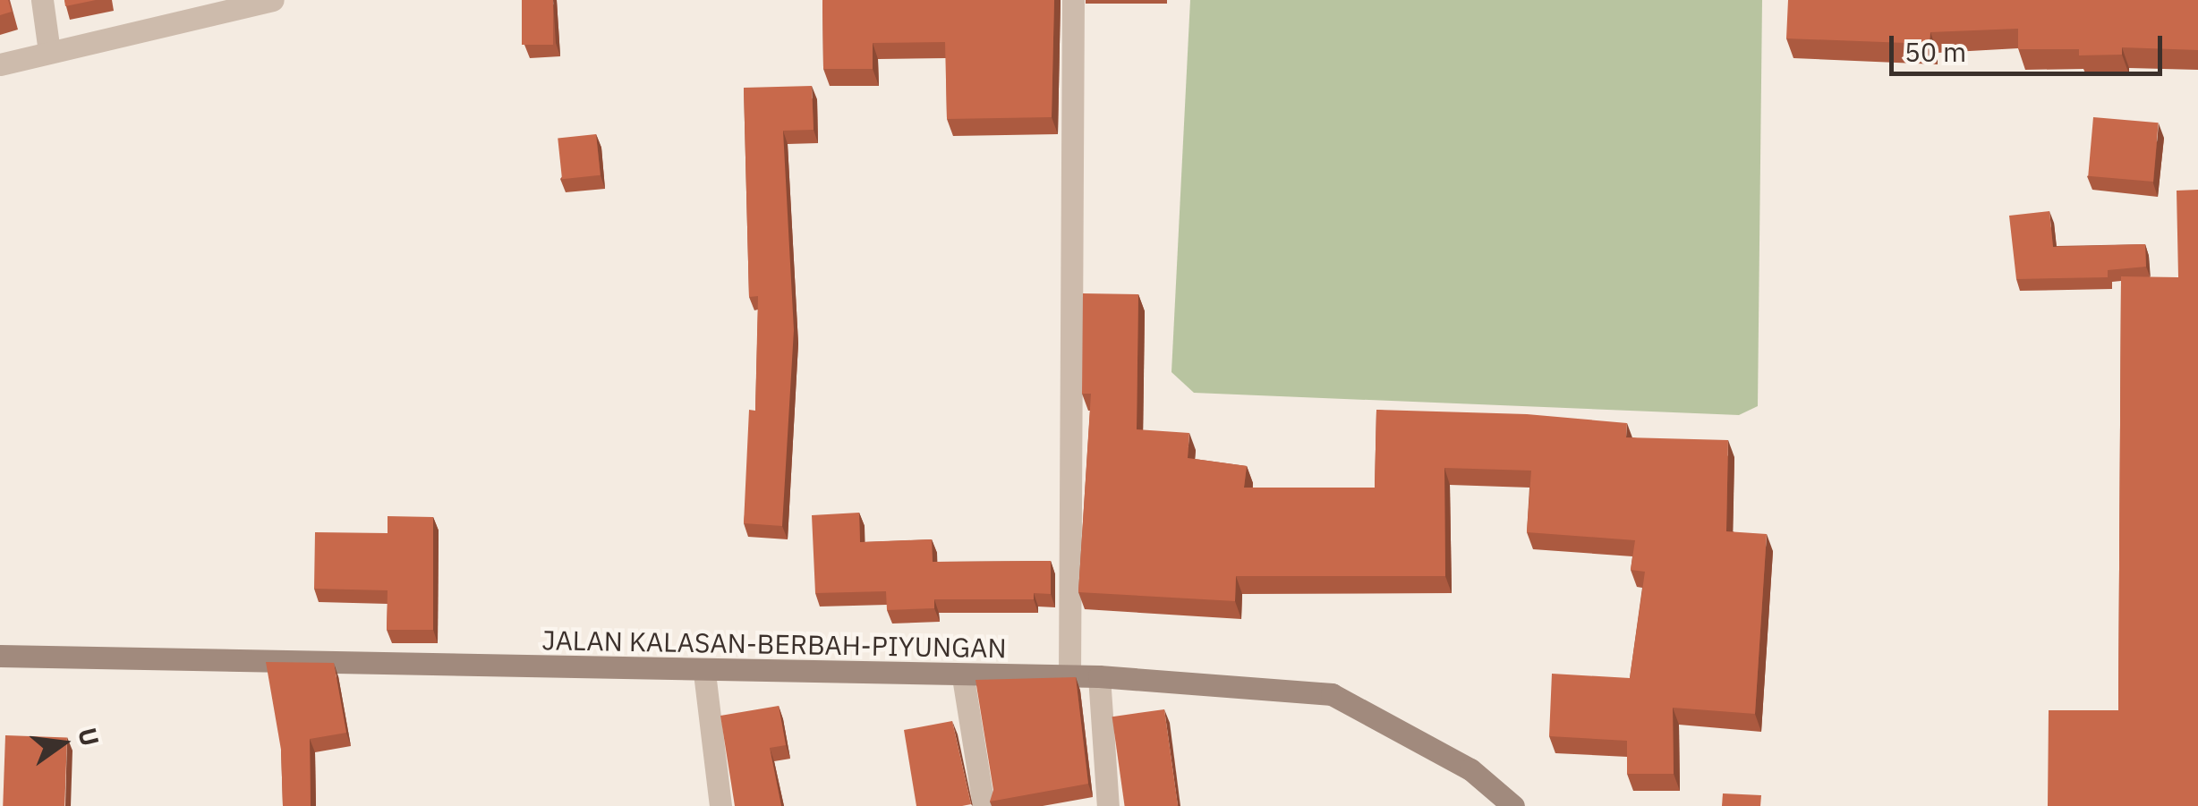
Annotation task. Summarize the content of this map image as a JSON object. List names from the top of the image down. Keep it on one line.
{"streets":{"street":["JALAN KALASAN-BERBAH-PIYUNGAN"]},"scale_bar":"50 m","north":"right"}
